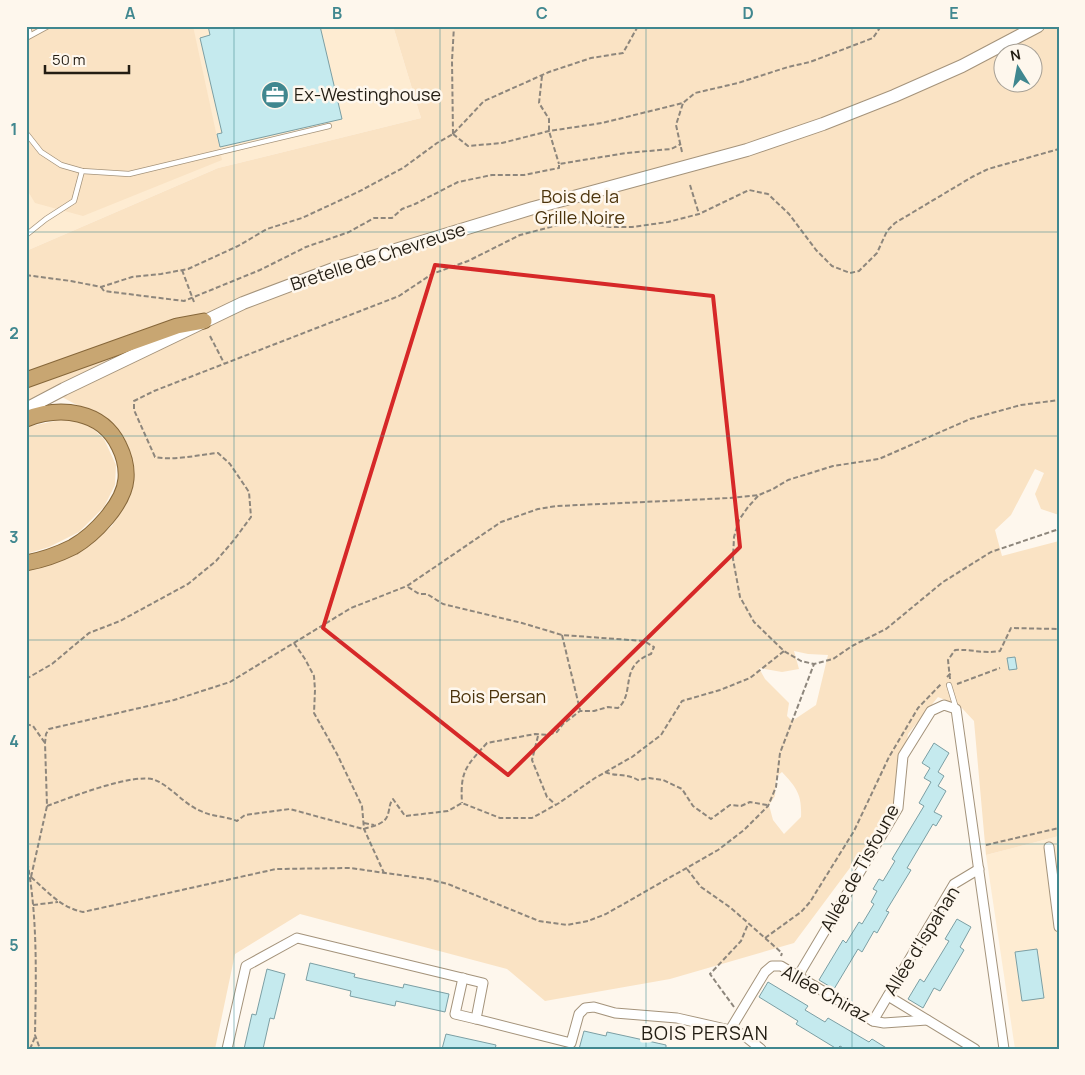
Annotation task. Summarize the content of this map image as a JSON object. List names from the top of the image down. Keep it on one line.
{"streets":{"main road":["Bretelle de Chevreuse"],"street":["Allée de Tisfoune","Allée d'Ispahan","Allée Chiraz"]},"crossings":[["Allée de Tisfoune","Allée Chiraz"],["Allée d'Ispahan","Allée Chiraz"]],"districts":["BOIS PERSAN"],"parks":["Bois de la Grille Noire","Bois Persan"],"places":{"office":["Ex-Westinghouse"]},"scale_bar":"50 m","north":"top","grid":{"columns":["A","B","C","D","E"],"rows":["1","2","3","4","5"]}}
